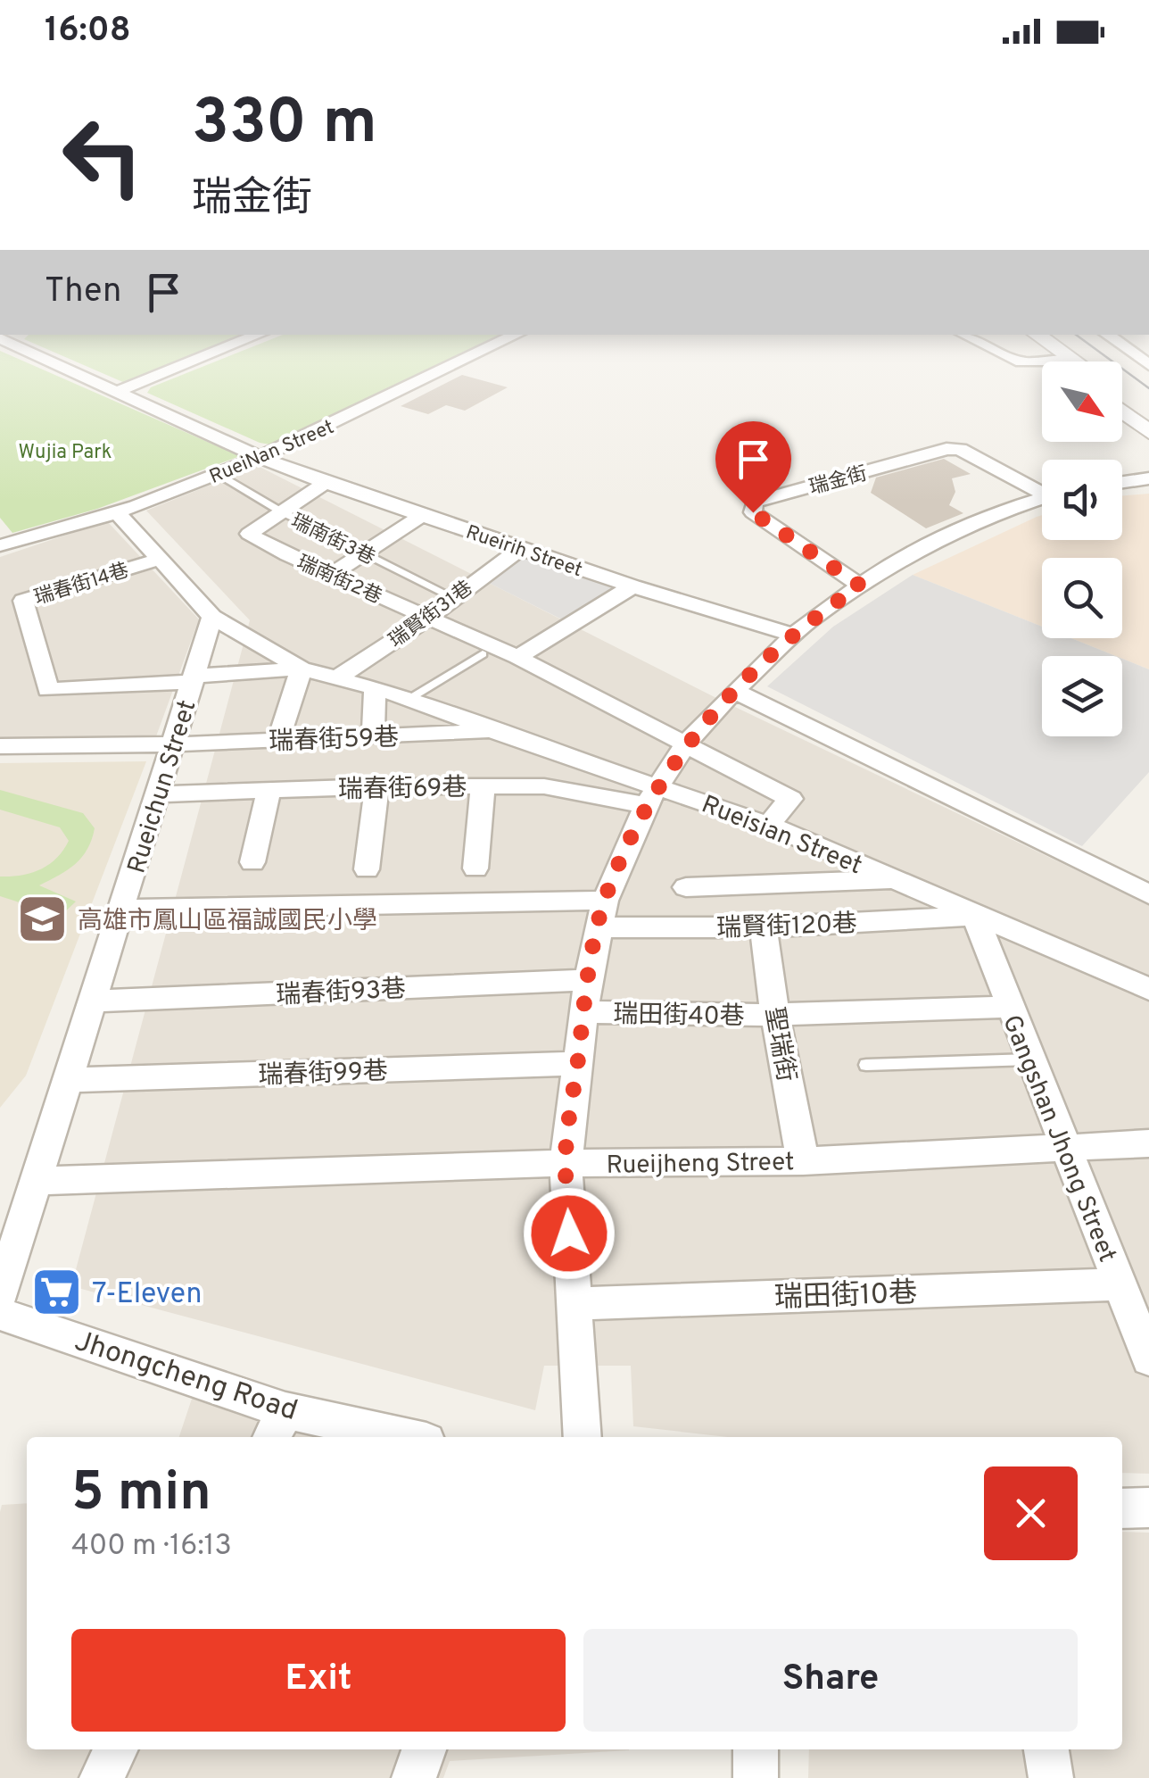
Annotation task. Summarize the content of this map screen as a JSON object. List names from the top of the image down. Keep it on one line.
{"streets":{"street":["RueiNan Street","瑞金街","Rueirih Street","瑞南街2巷","瑞春街14巷","瑞賢街31巷","瑞春街59巷","Rueichun Street","瑞春街69巷","Rueisian Street","瑞賢街120巷","瑞春街93巷","瑞田街40巷","聖瑞街","瑞春街99巷","Gangshan Jhong Street","Rueijheng Street","瑞田街10巷","Jhongcheng Road"],"lane":["瑞南街3巷"]},"crossings":[["RueiNan Street","瑞南街3巷"],["RueiNan Street","Rueirih Street"],["瑞南街3巷","瑞南街2巷"],["瑞南街3巷","瑞賢街31巷"],["Rueirih Street","瑞南街2巷"],["Rueirih Street","瑞賢街31巷"],["瑞南街2巷","瑞賢街31巷"],["瑞南街2巷","Rueisian Street"],["瑞春街14巷","Rueichun Street"],["瑞賢街31巷","Rueisian Street"],["瑞春街59巷","Rueichun Street"],["瑞春街59巷","Rueisian Street"],["Rueichun Street","瑞春街69巷"],["Rueichun Street","Rueisian Street"],["Rueichun Street","瑞賢街120巷"],["Rueichun Street","瑞春街93巷"],["Rueichun Street","瑞春街99巷"],["Rueichun Street","Rueijheng Street"],["瑞春街69巷","Rueisian Street"],["Rueisian Street","瑞賢街120巷"],["Rueisian Street","Gangshan Jhong Street"],["瑞賢街120巷","聖瑞街"],["瑞賢街120巷","Gangshan Jhong Street"],["瑞田街40巷","聖瑞街"],["瑞田街40巷","Gangshan Jhong Street"],["聖瑞街","Rueijheng Street"],["Gangshan Jhong Street","Rueijheng Street"],["Gangshan Jhong Street","瑞田街10巷"]],"parks":["Wujia Park"],"places":{"school or university":["高雄市鳳山區福誠國民小學"],"supermarket":["7-Eleven"]},"north":"bottom right","page":{"status":"16:08","turn":["330 m","瑞金街"],"then":"Then","heading":["5 min","400 m · 16:13"],"buttons":["Exit","Share"]}}
